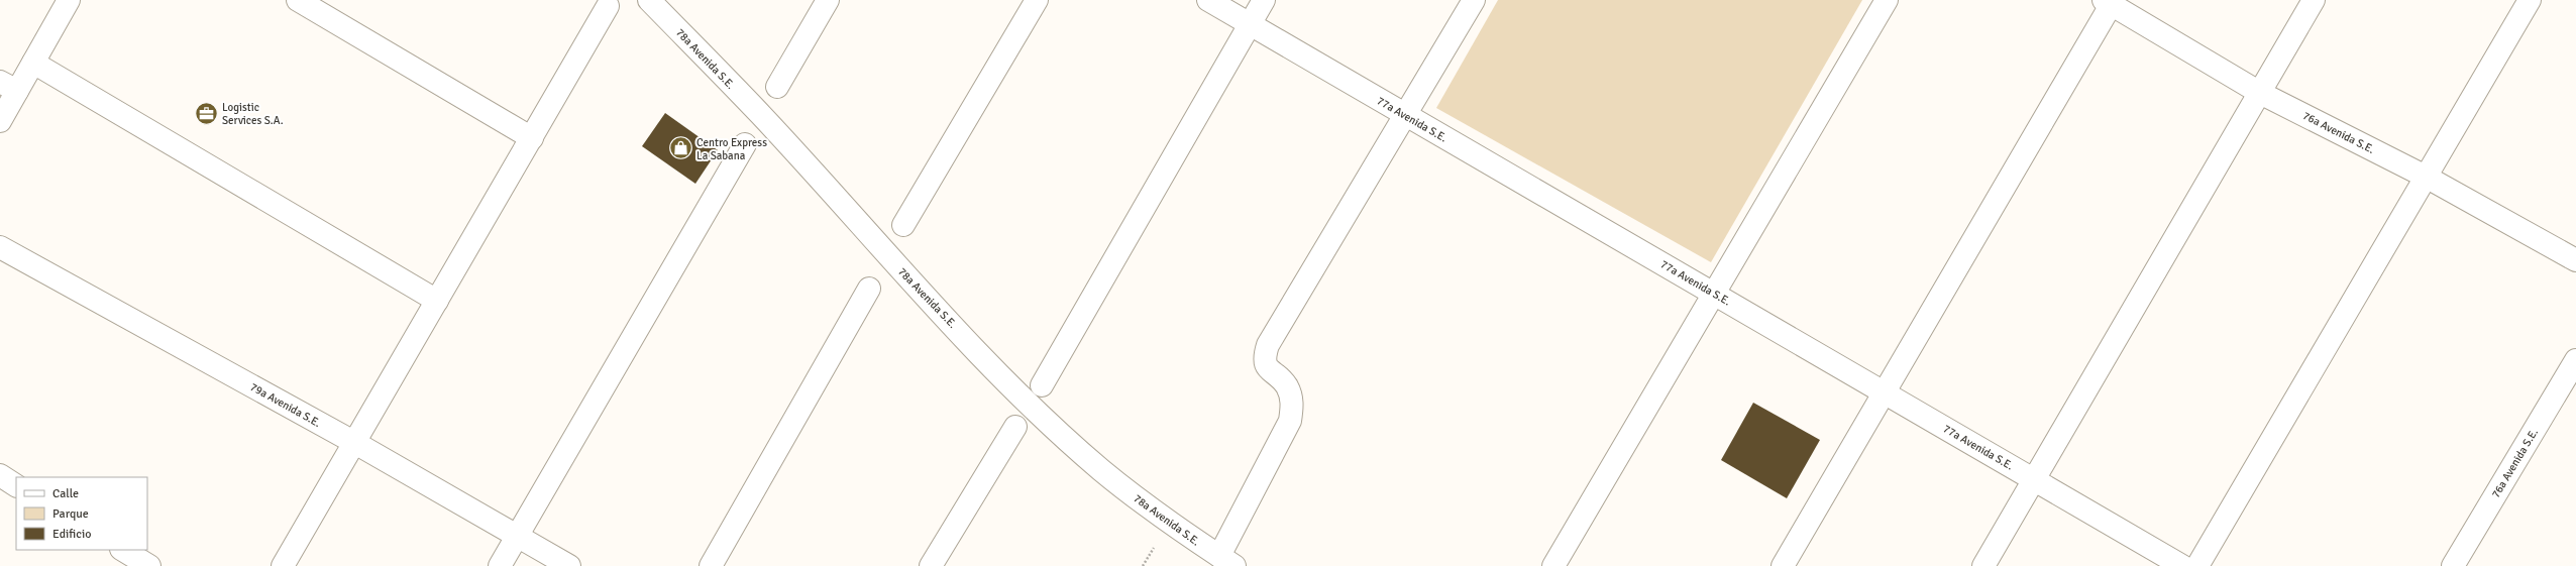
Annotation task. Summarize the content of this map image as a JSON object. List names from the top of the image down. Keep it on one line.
{"streets":{"street":["78a Avenida S.E.","77a Avenida S.E.","76a Avenida S.E.","79a Avenida S.E."]},"places":{"office":["Logistic Services S.A."],"shop":["Centro Express La Sabana"]},"legend":["Calle","Parque","Edificio"]}
